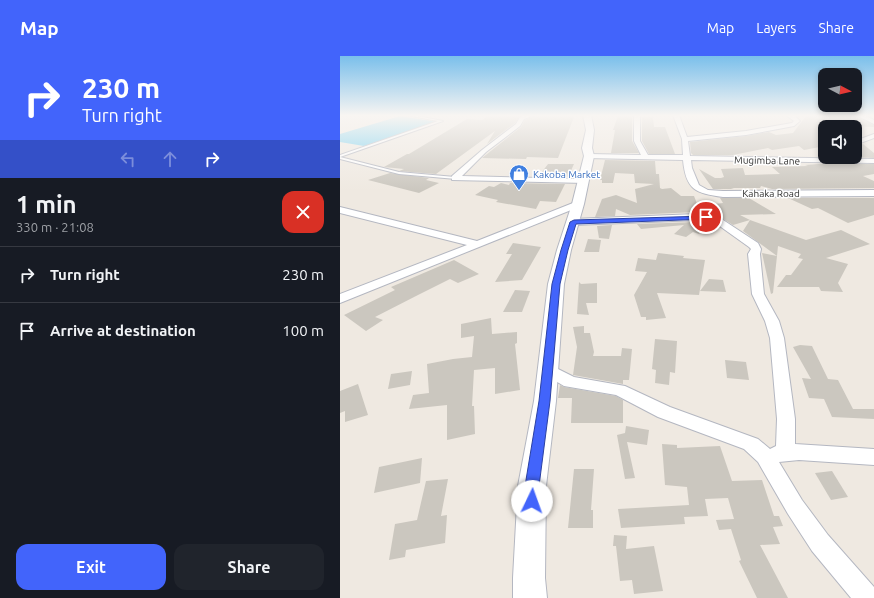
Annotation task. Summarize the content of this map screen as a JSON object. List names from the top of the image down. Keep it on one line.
{"streets":{"street":["Mugimba Lane","Kahaka Road"]},"crossings":[["Mugimba Lane","Kahaka Road"]],"places":{"shop":["Kakoba Market"]},"north":"right","page":{"header":"Map","nav":["Map","Layers","Share"],"turn":["230 m","Turn right"],"heading":["1 min","330 m · 21:08"],"list":[{"name":"Turn right","value":"230 m"},{"name":"Arrive at destination","value":"100 m"}],"buttons":["Exit","Share"]}}
